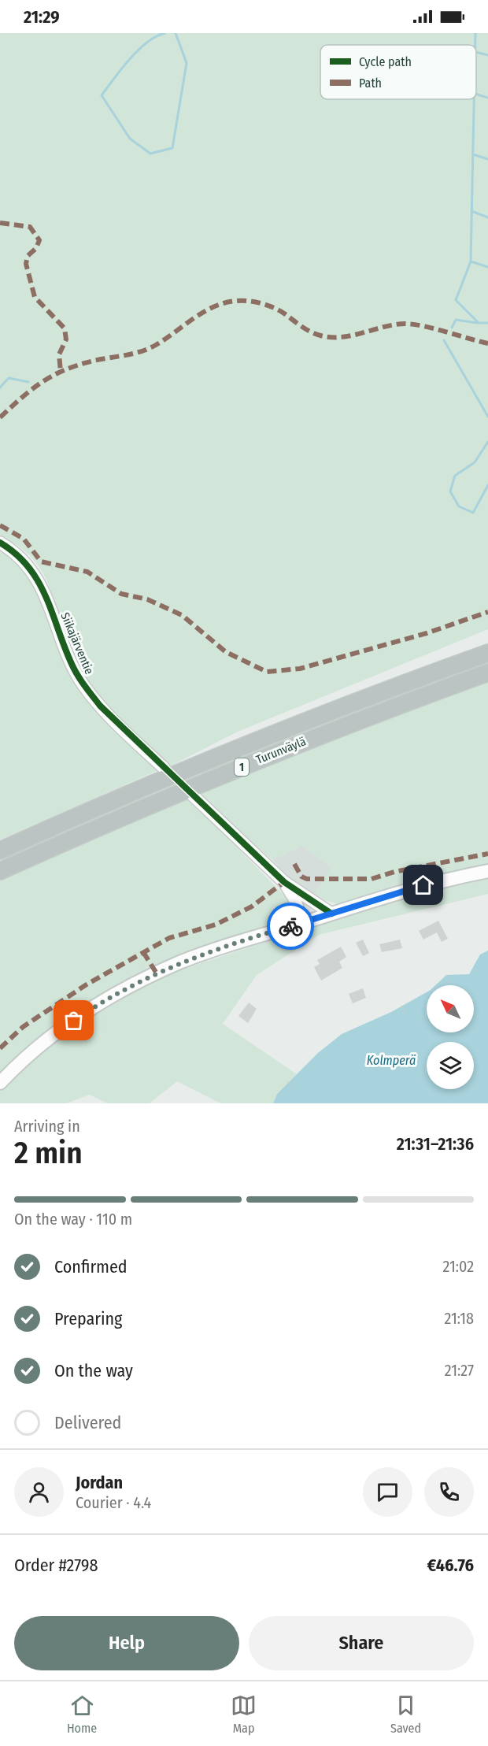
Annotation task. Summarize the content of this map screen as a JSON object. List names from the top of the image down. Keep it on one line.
{"streets":{"highway":["Turunväylä","1"],"street":["Siikajärventie"]},"water":["Kolmperä"],"legend":["Cycle path","Path"],"north":"top left","page":{"status":"21:29","heading":["2 min","Arriving in","21:31–21:36"],"panel":["Jordan","Courier · 4.4","Order #2798","€46.76"],"bar":"On the way · 110 m","list":[["Confirmed","21:02"],["Preparing","21:18"],["On the way","21:27"],"Delivered"],"buttons":["Help","Share"],"tabs":["Home","Map","Saved"]}}
